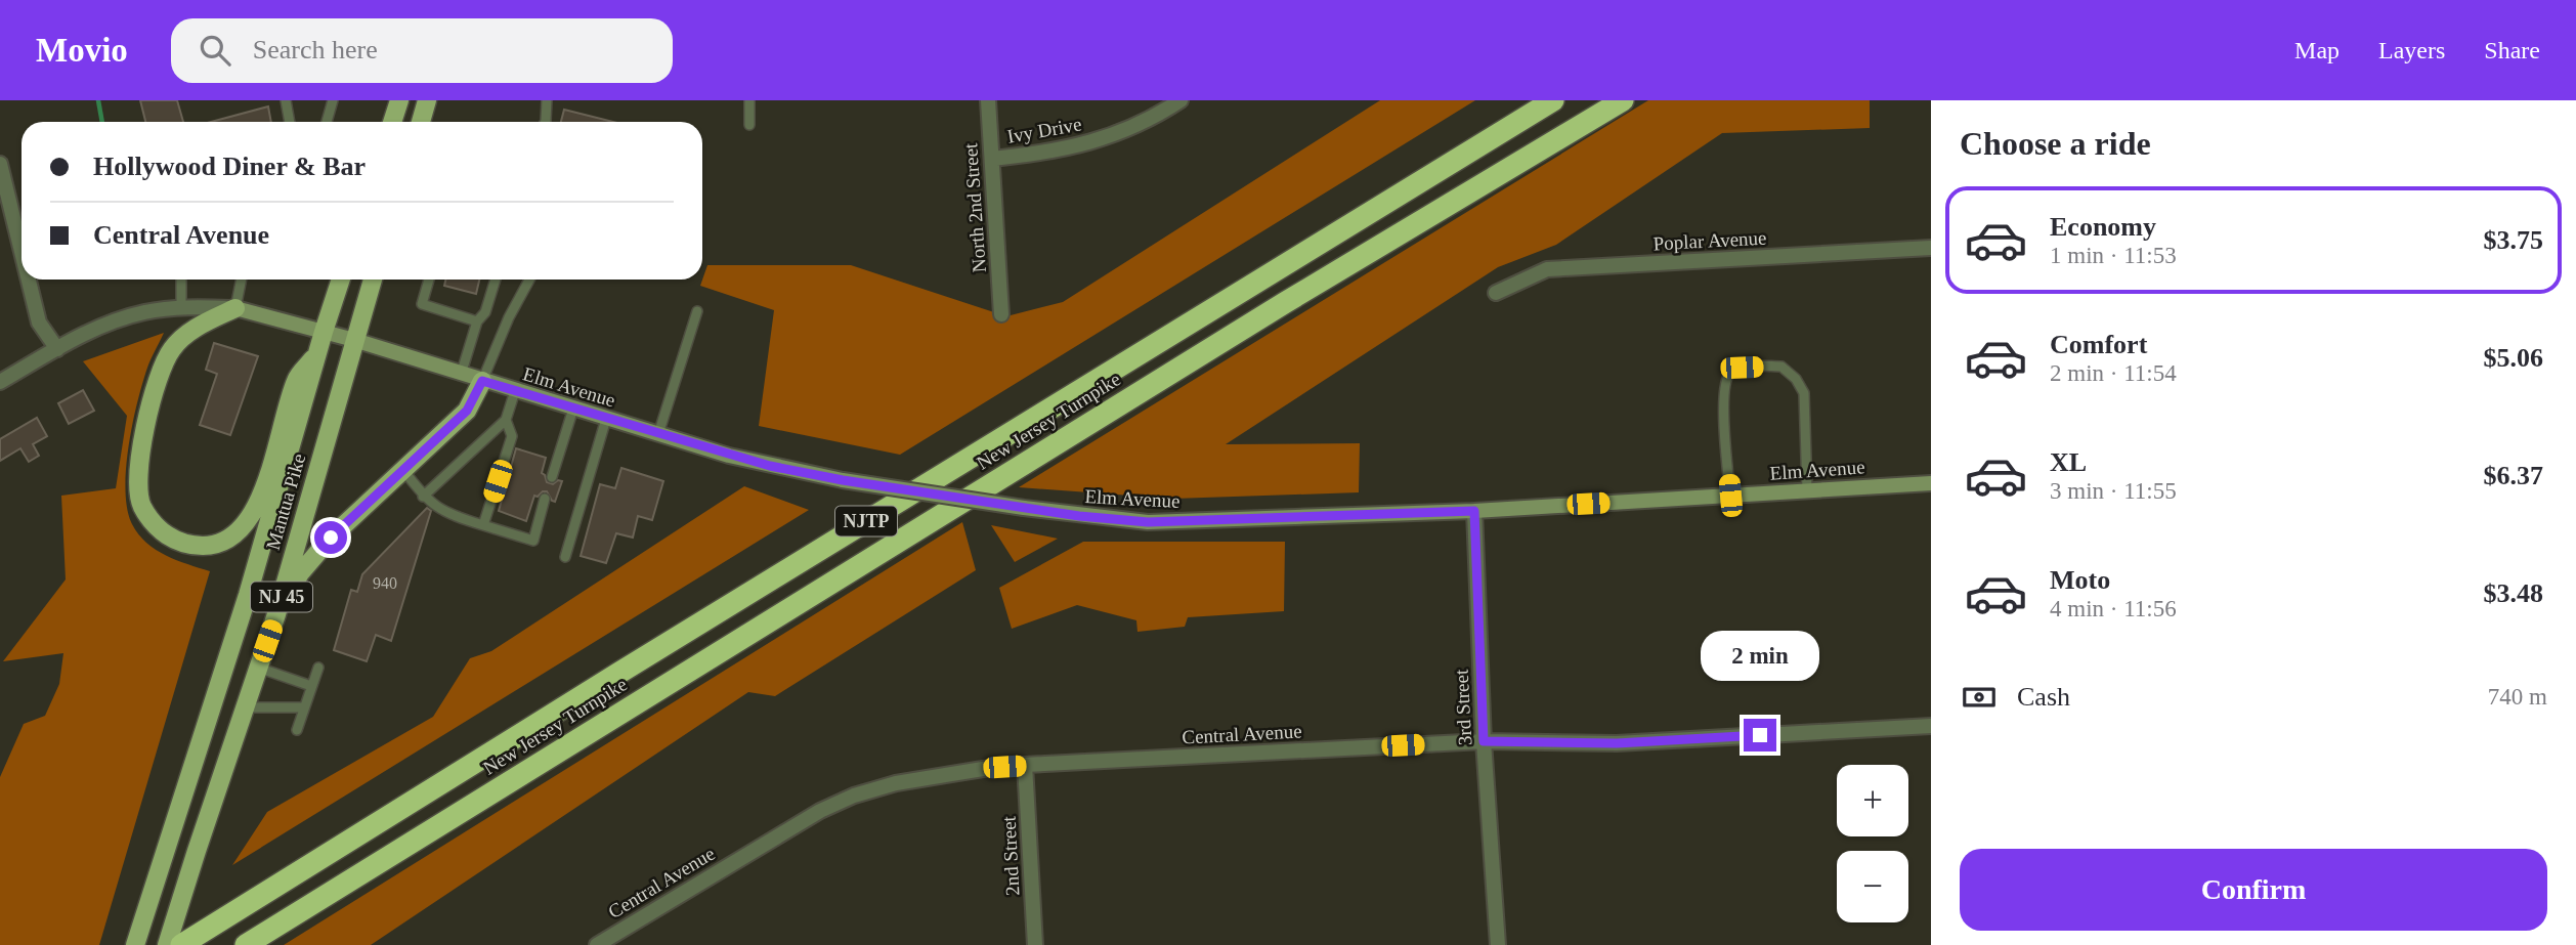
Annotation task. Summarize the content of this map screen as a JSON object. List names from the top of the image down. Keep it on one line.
{"streets":{"highway":["New Jersey Turnpike","NJTP"],"main road":["Elm Avenue","Mantua Pike","NJ 45"],"street":["Ivy Drive","North 2nd Street","Poplar Avenue","3rd Street","Central Avenue","2nd Street"]},"crossings":[["Ivy Drive","North 2nd Street"],["Elm Avenue","Mantua Pike"],["Elm Avenue","3rd Street"],["3rd Street","Central Avenue"],["Central Avenue","2nd Street"]],"house_numbers":["940"],"page":{"header":"Movio","search":"Search here","nav":["Map","Layers","Share"],"heading":"Choose a ride","banner":["Hollywood Diner & Bar","Central Avenue"],"list":[{"name":"Economy","note":"1 min · 11:53","value":"$3.75"},{"name":"Comfort","note":"2 min · 11:54","value":"$5.06"},{"name":"XL","note":"3 min · 11:55","value":"$6.37"},{"name":"Moto","note":"4 min · 11:56","value":"$3.48"}],"bubble":"2 min","pay":["Cash","740 m"],"map_buttons":["+","−"],"buttons":"Confirm"}}
